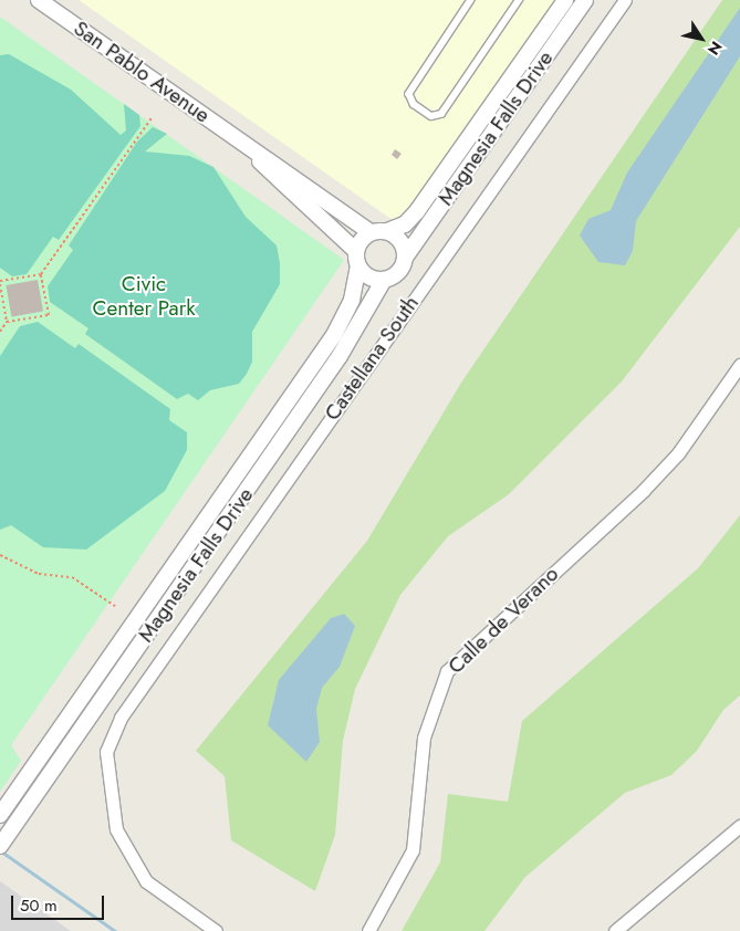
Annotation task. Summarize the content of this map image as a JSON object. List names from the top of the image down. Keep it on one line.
{"streets":{"street":["San Pablo Avenue","Magnesia Falls Drive","Castellana South","Calle de Verano"]},"crossings":[["San Pablo Avenue","Magnesia Falls Drive"]],"parks":["Civic Center Park"],"scale_bar":"50 m","north":"bottom right"}
